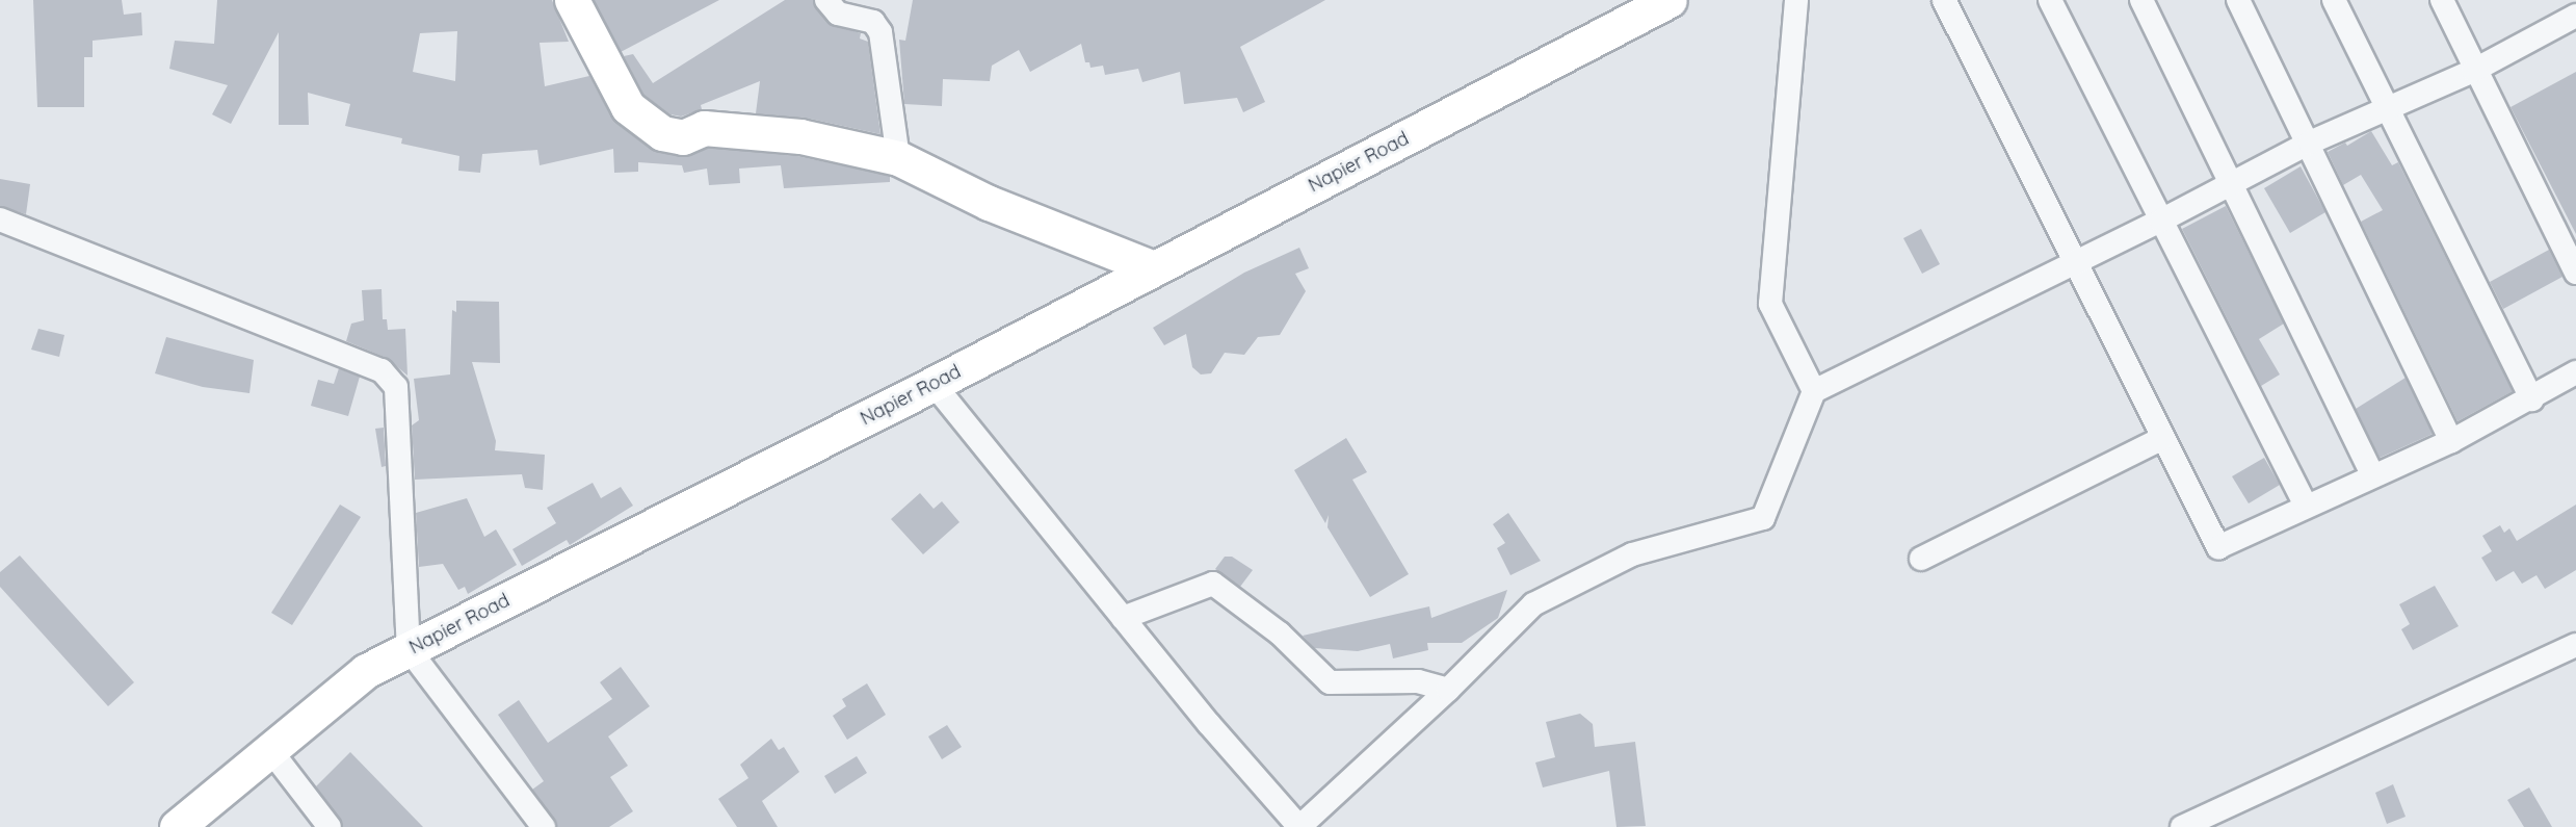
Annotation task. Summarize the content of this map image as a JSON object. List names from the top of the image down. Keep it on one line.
{"streets":{"street":["Napier Road"]}}
